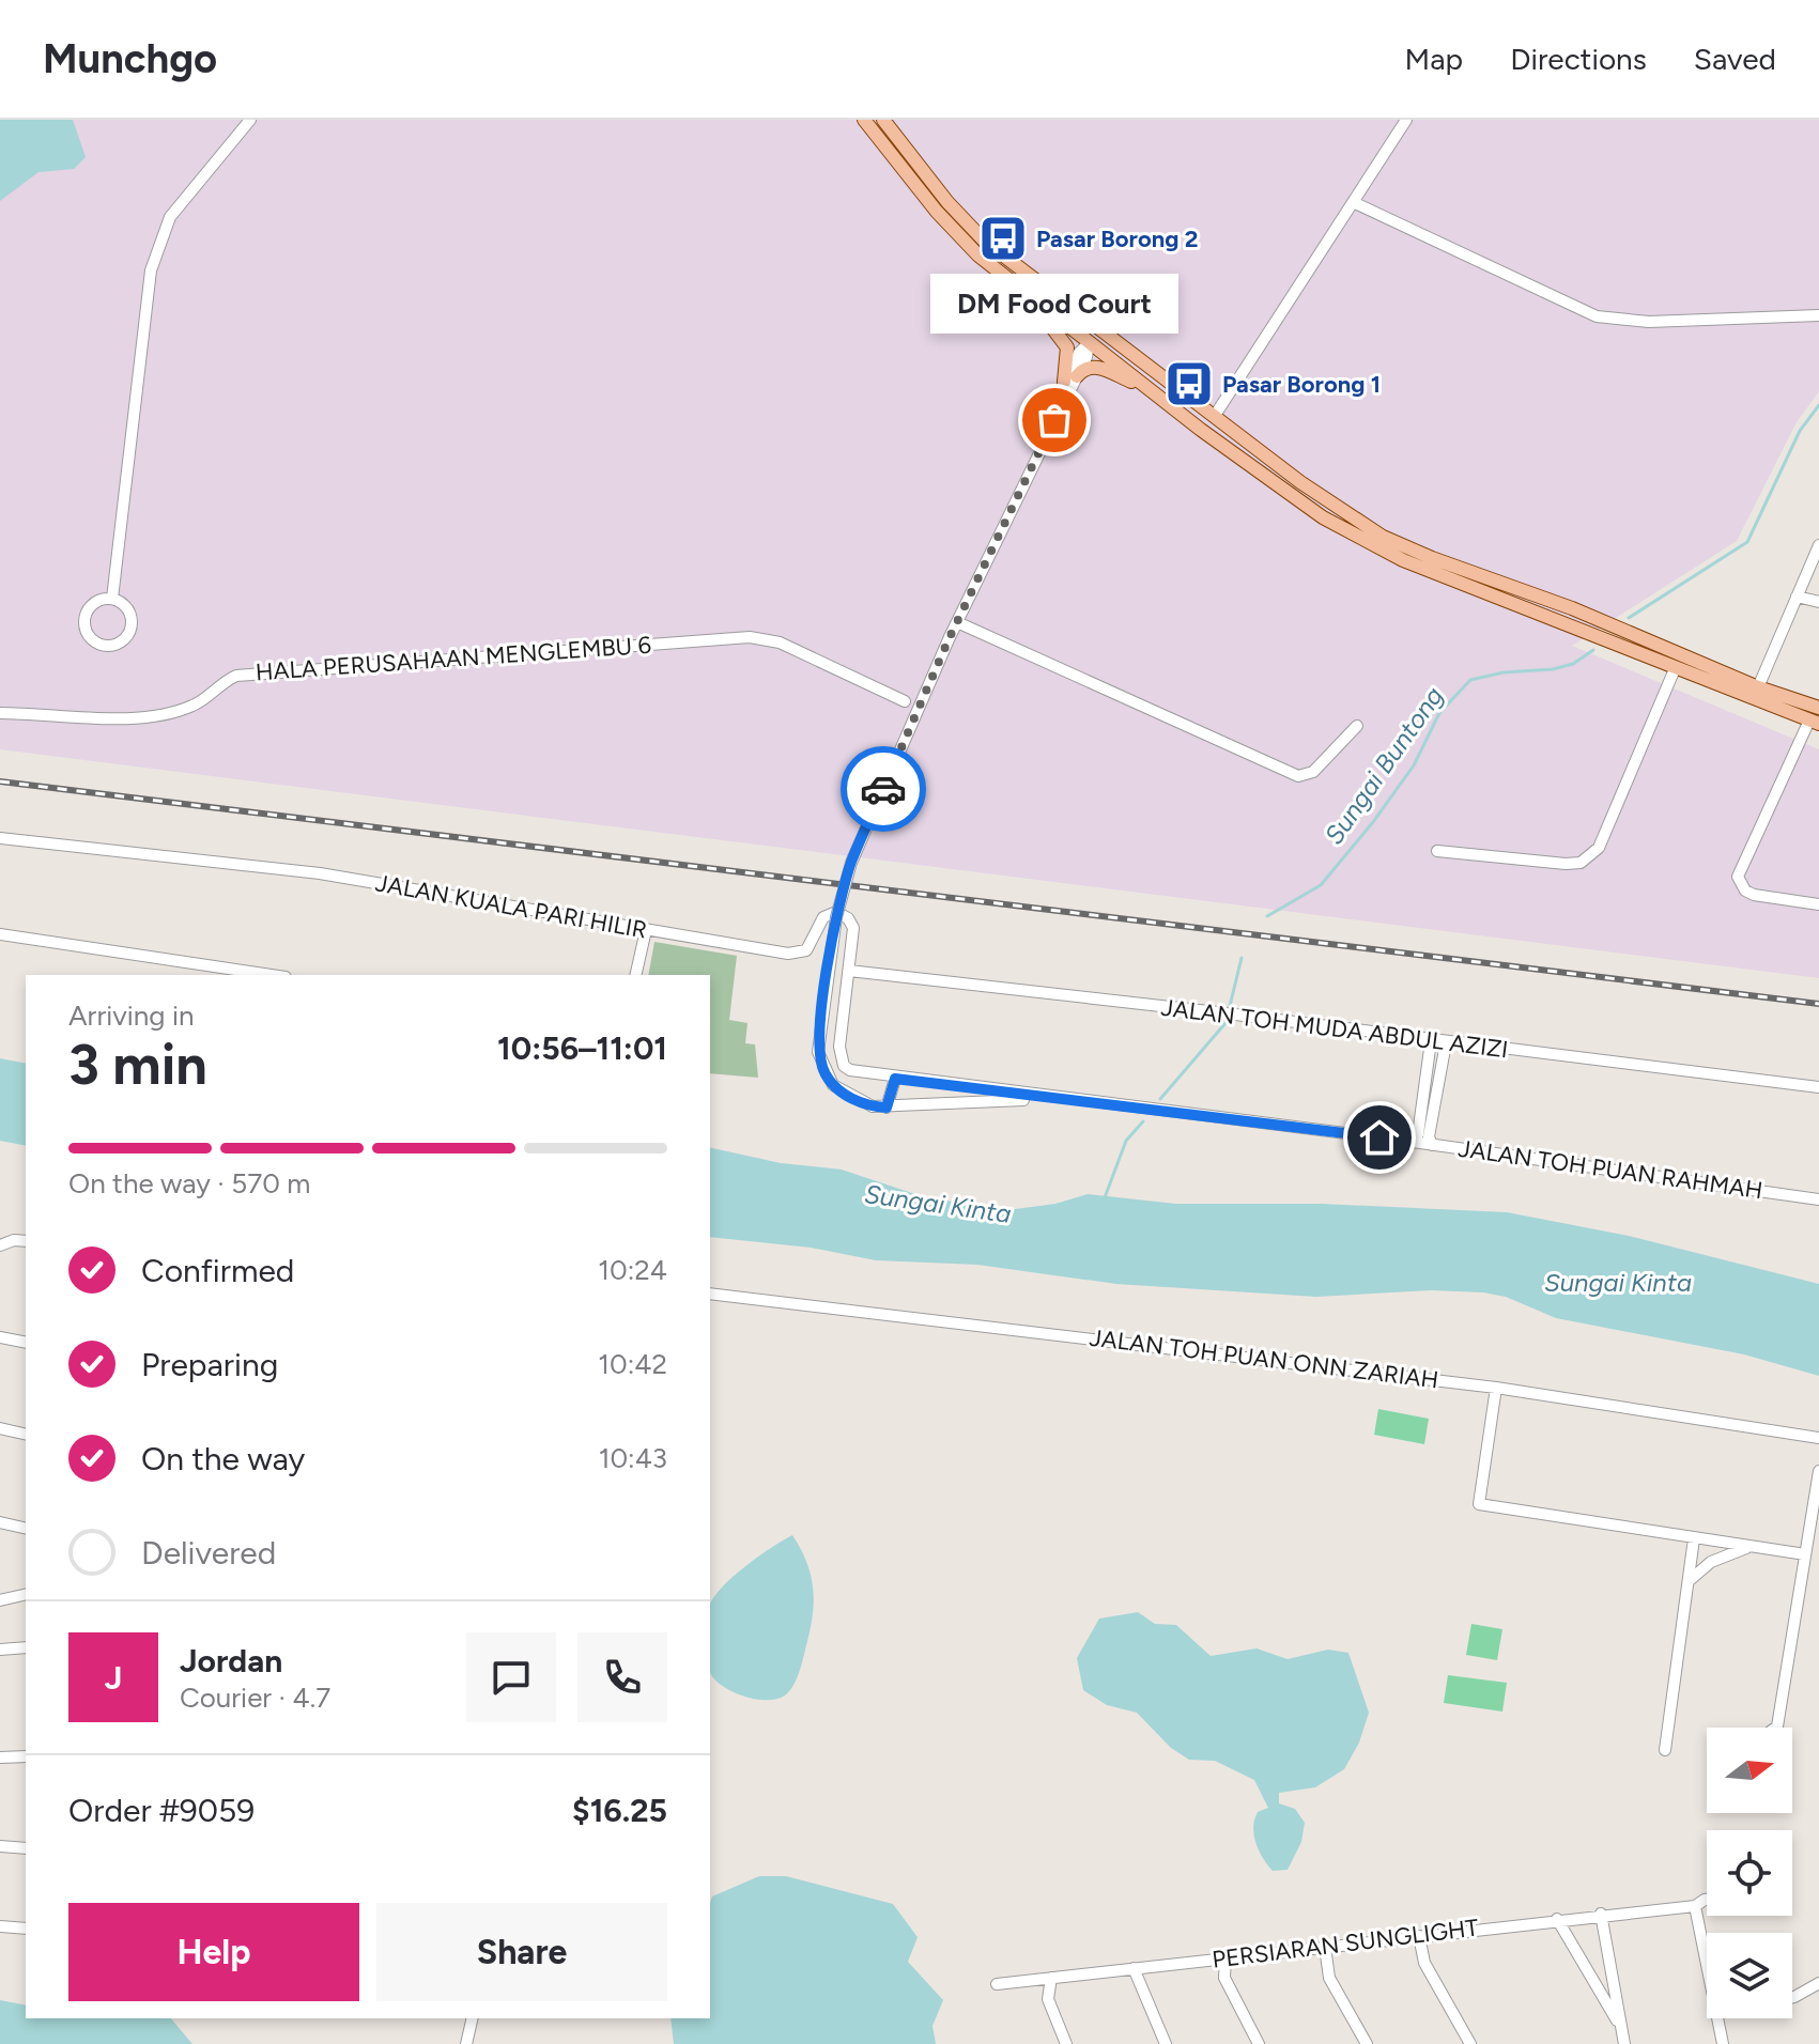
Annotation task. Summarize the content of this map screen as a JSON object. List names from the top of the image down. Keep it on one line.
{"streets":{"street":["HALA PERUSAHAAN MENGLEMBU 6","JALAN KUALA PARI HILIR","JALAN TOH MUDA ABDUL AZIZI","JALAN TOH PUAN RAHMAH","JALAN TOH PUAN ONN ZARIAH","PERSIARAN SUNGLIGHT"]},"crossings":[["JALAN KUALA PARI HILIR","JALAN TOH MUDA ABDUL AZIZI"],["JALAN KUALA PARI HILIR","JALAN TOH PUAN RAHMAH"]],"water":["Sungai Buntong","Sungai Kinta"],"places":{"bus stop":["Pasar Borong 2","Pasar Borong 1"],"other":["DM Food Court"]},"north":"right","page":{"header":"Munchgo","nav":["Map","Directions","Saved"],"bubble":"DM Food Court","heading":["3 min","Arriving in","10:56–11:01"],"panel":["Jordan","Courier · 4.7","Order #9059","$16.25"],"bar":"On the way · 570 m","list":[["Confirmed","10:24"],["Preparing","10:42"],["On the way","10:43"],"Delivered"],"round":"J","buttons":["Help","Share"]}}
